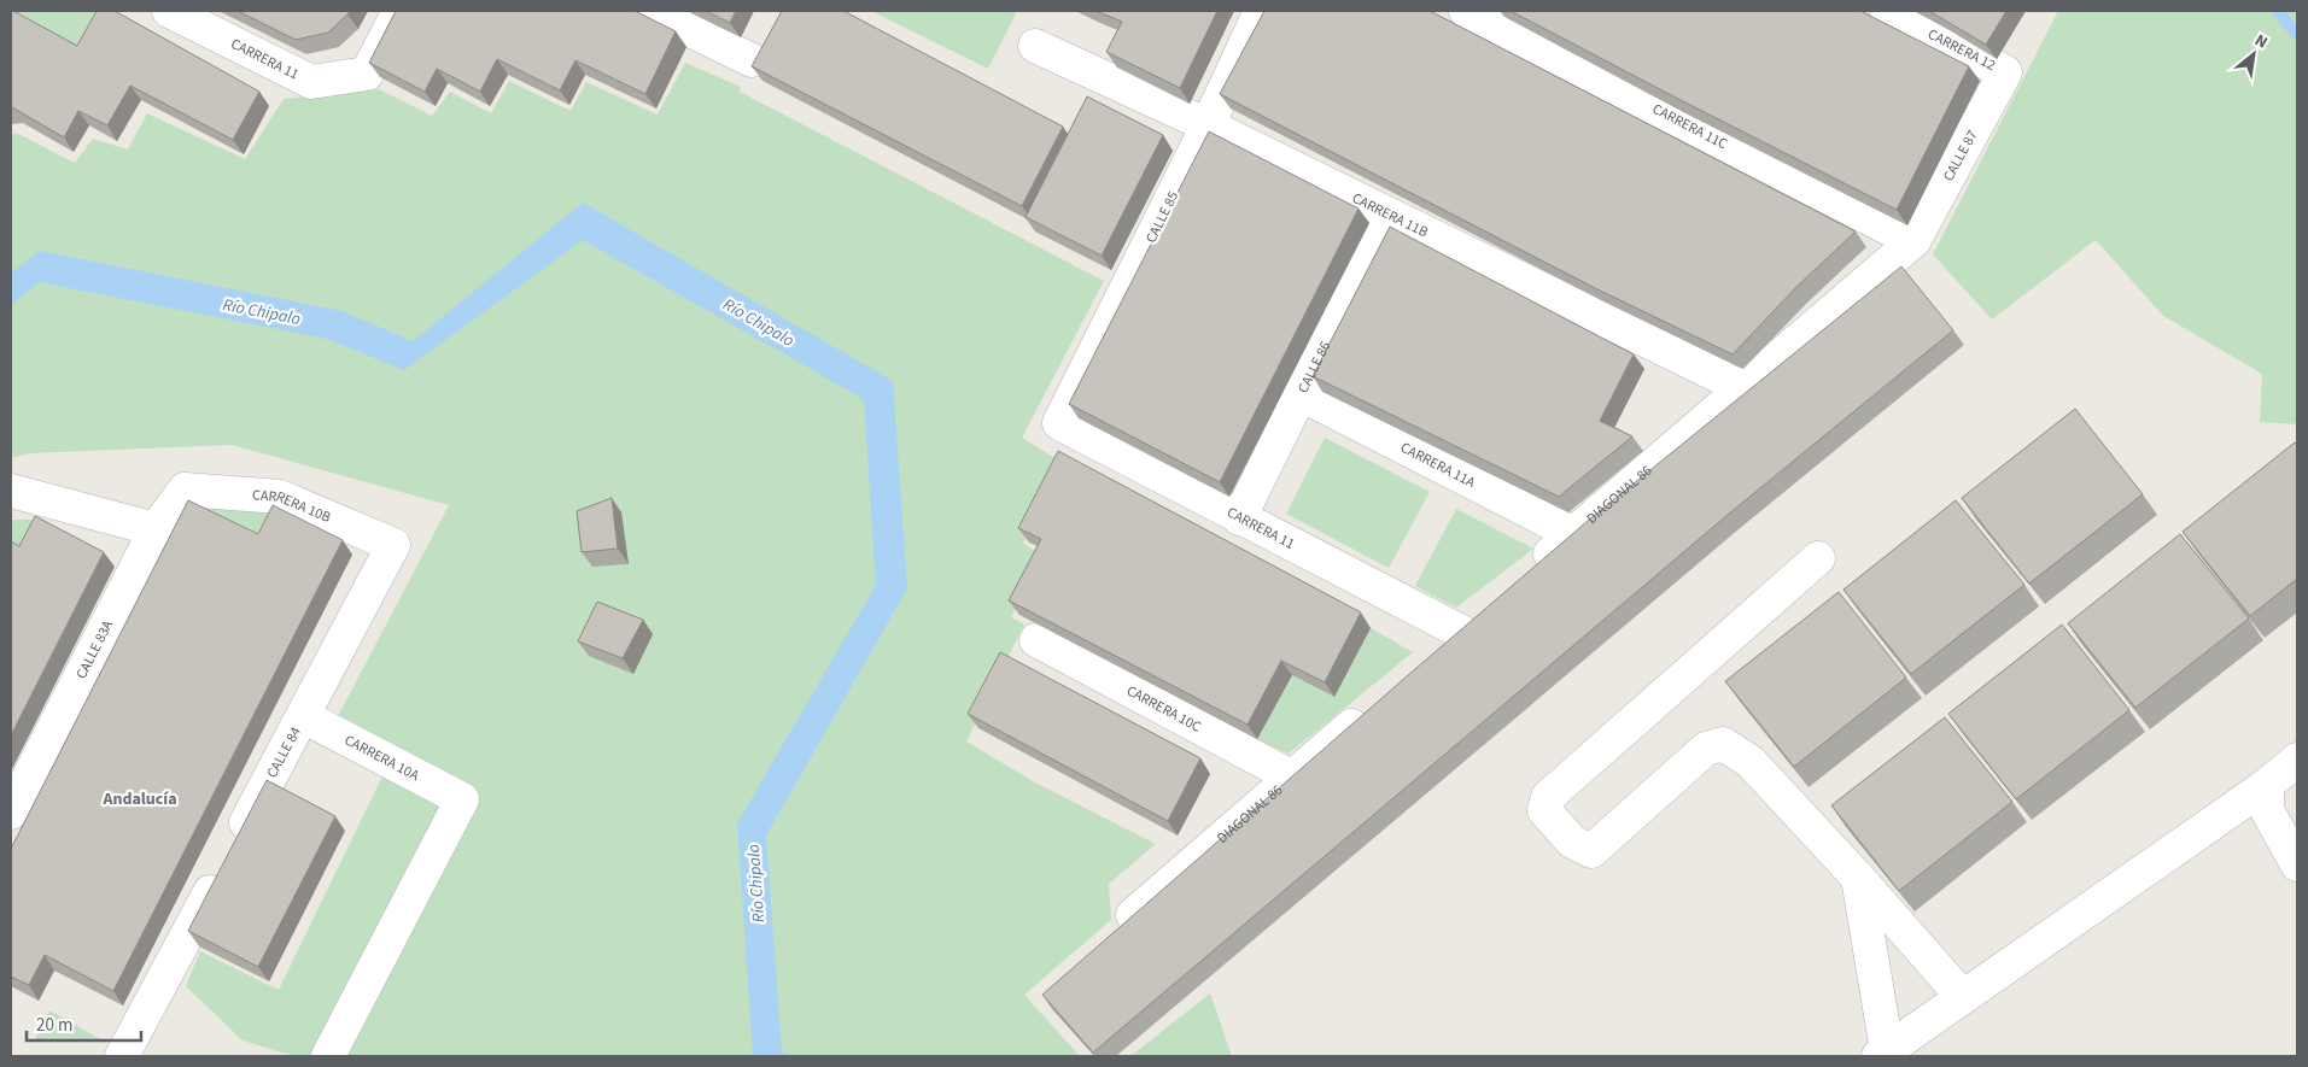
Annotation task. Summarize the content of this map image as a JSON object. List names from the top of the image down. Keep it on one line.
{"streets":{"street":["CARRERA 12","CARRERA 11","CARRERA 11C","CALLE 87","CARRERA 11B","CALLE 85","CALLE 86","CARRERA 11A","DIAGONAL 86","CARRERA 10B","CALLE 83A","CARRERA 10C","CALLE 84","CARRERA 10A"]},"crossings":[["CARRERA 12","CALLE 87"],["CARRERA 11","CALLE 85"],["CARRERA 11","CALLE 86"],["CARRERA 11C","CALLE 87"],["CARRERA 11C","DIAGONAL 86"],["CALLE 87","DIAGONAL 86"],["CARRERA 11B","CALLE 85"],["CARRERA 11B","CALLE 86"],["CARRERA 11B","DIAGONAL 86"],["CALLE 86","CARRERA 11A"],["CARRERA 11A","DIAGONAL 86"],["DIAGONAL 86","CARRERA 10C"],["CARRERA 10B","CALLE 83A"],["CARRERA 10B","CALLE 84"],["CALLE 84","CARRERA 10A"]],"districts":["Andalucía"],"water":["Río Chipalo"],"scale_bar":"20 m","north":"top right"}
